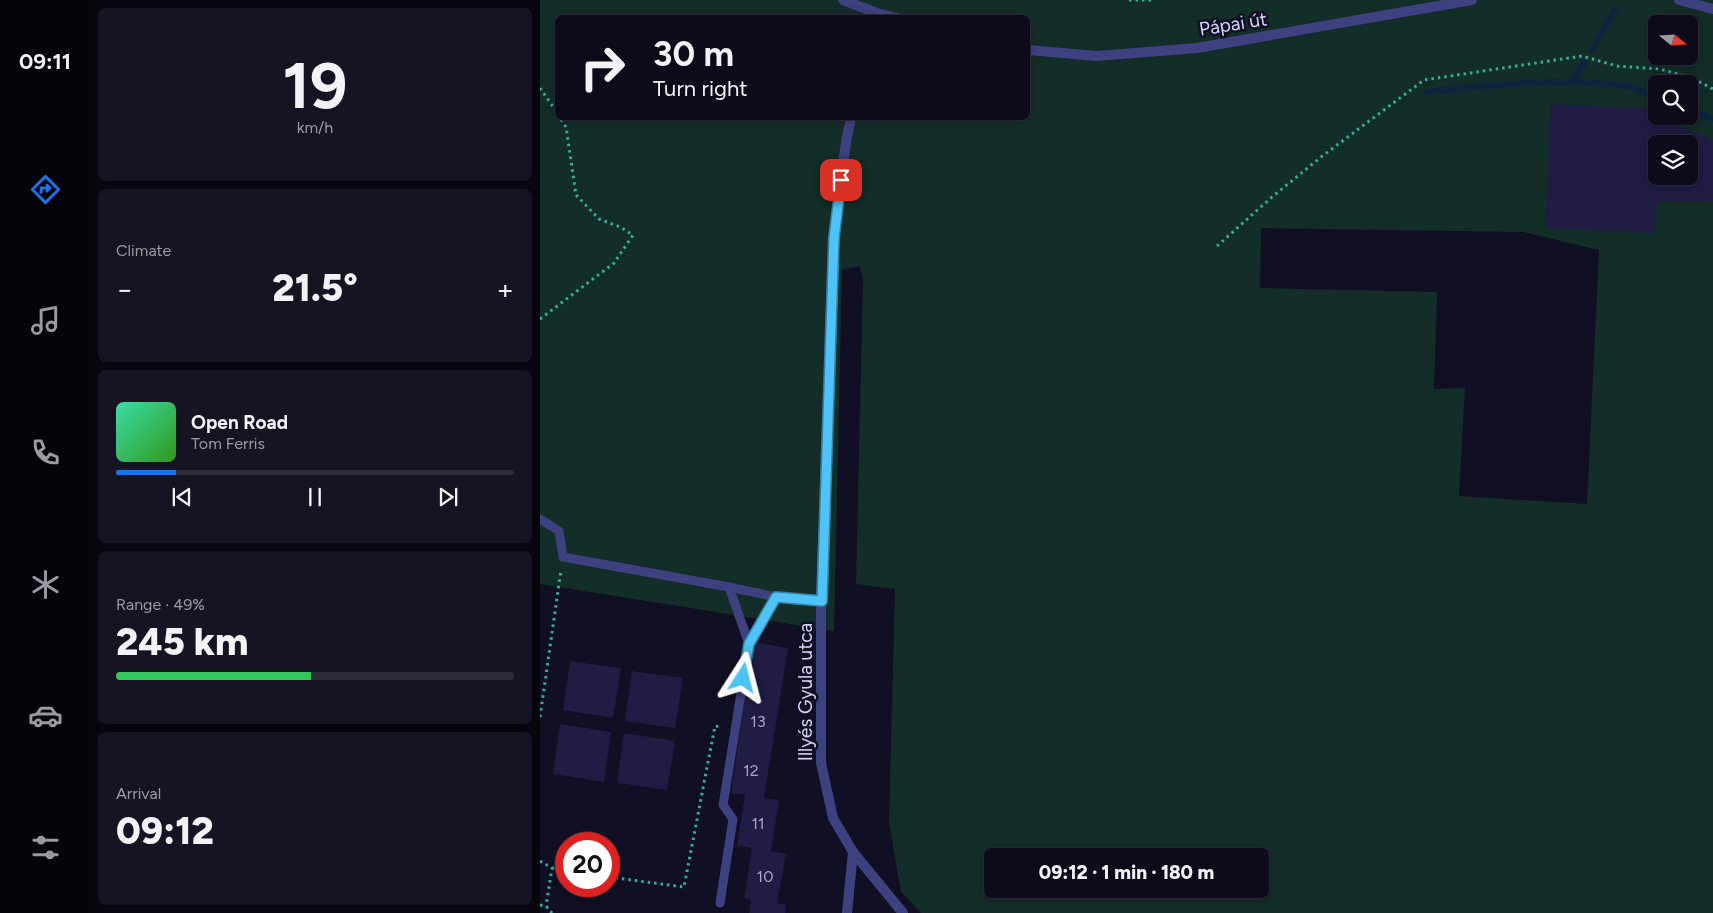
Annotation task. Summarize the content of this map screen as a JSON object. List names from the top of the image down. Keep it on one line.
{"streets":{"street":["Pápai út","Illyés Gyula utca"]},"house_numbers":["13","12","11","10"],"north":"right","page":{"tabs":"09:11","tile":[["19","km/h"],"Climate",["Range · 49%","245 km"],["Arrival","09:12"]],"turn":["30 m","Turn right"],"heat":["−","21.5°","+"],"song":["Open Road","Tom Ferris"],"limit":"20","trip":"09:12 · 1 min · 180 m"}}
